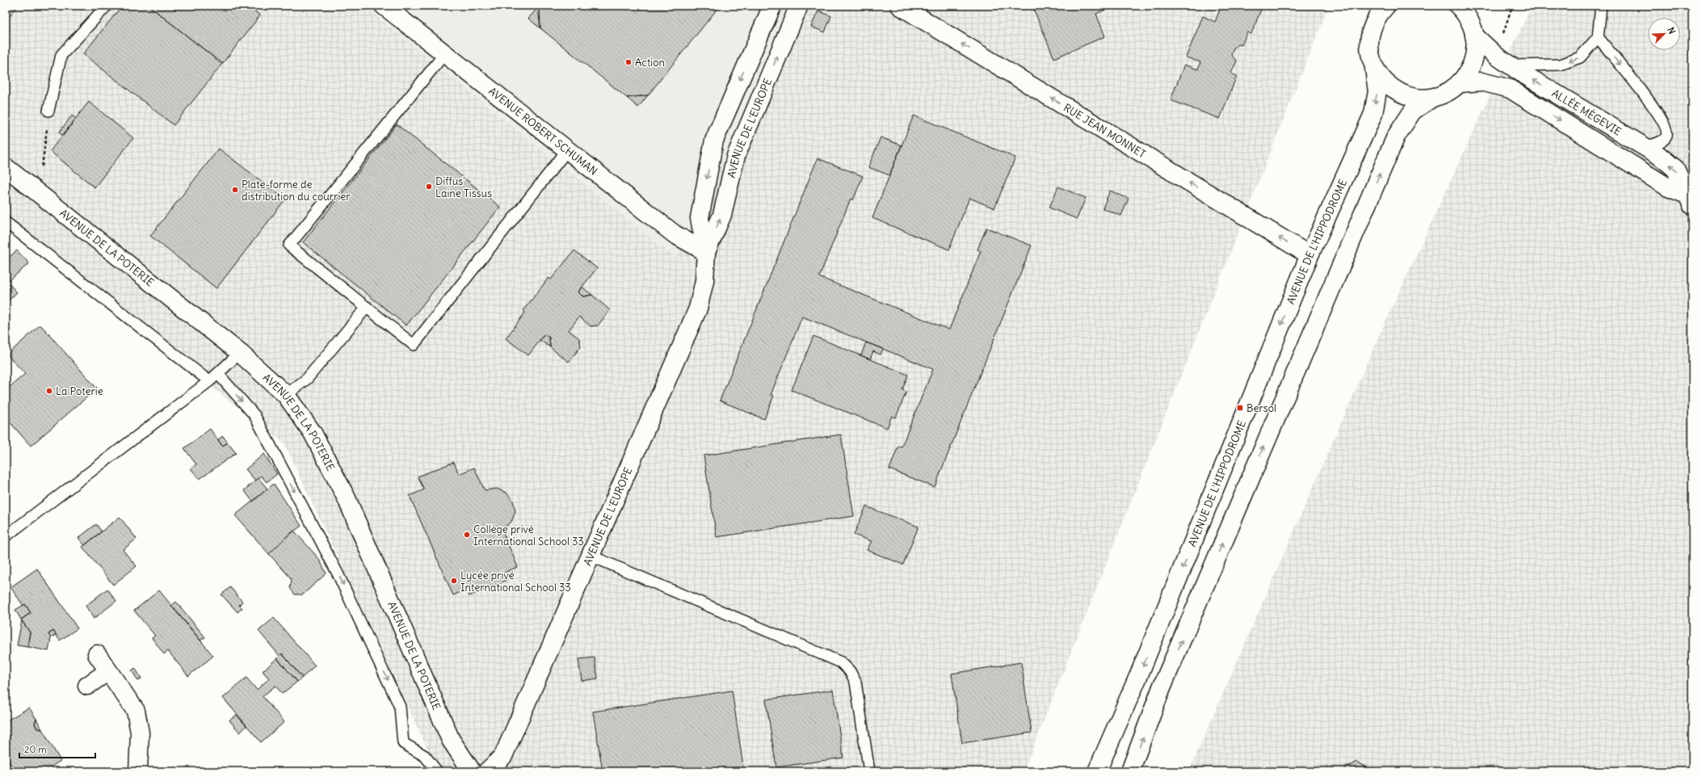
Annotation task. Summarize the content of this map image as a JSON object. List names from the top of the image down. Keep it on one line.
{"streets":{"street":["ALLÉE MÈGEVIE","AVENUE DE L'EUROPE","RUE JEAN MONNET","AVENUE ROBERT SCHUMAN","AVENUE DE L'HIPPODROME","AVENUE DE LA POTERIE"]},"crossings":[["AVENUE DE L'EUROPE","AVENUE ROBERT SCHUMAN"],["RUE JEAN MONNET","AVENUE DE L'HIPPODROME"]],"one_way":["RUE JEAN MONNET"],"places":{"other":["Action","Diffus' Laine Tissus","Plate-forme de distribution du courrier","La Poterie","Collège privé International School 33","Lycée privé International School 33"],"transit":["Bersol"]},"scale_bar":"20 m","north":"top right"}
